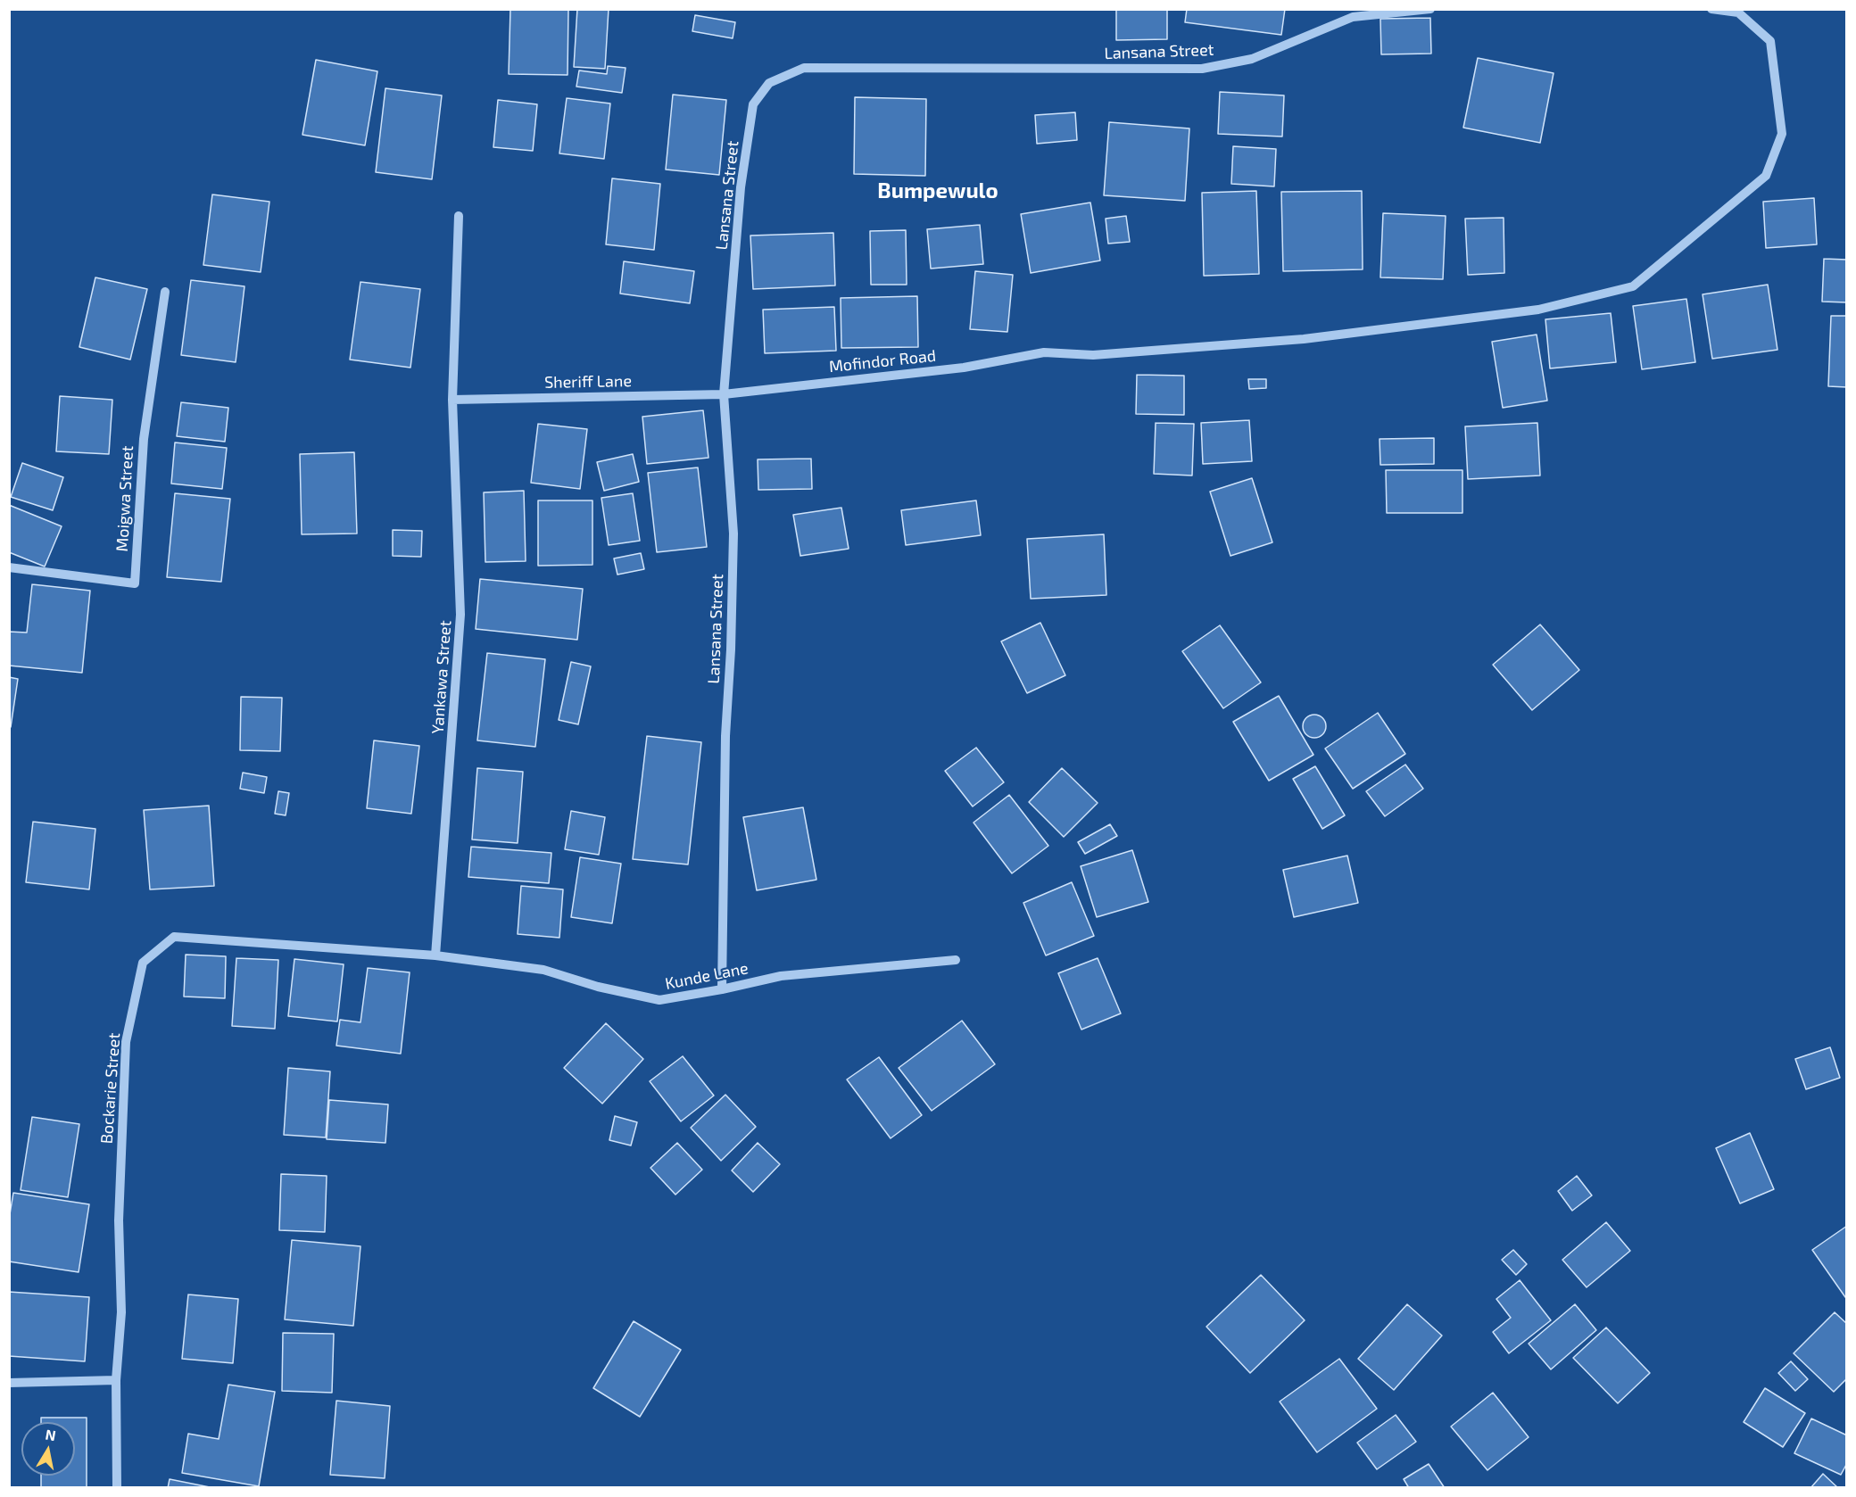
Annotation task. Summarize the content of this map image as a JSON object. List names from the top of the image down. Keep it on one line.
{"streets":{"street":["Lansana Street","Mofindor Road","Sheriff Lane","Moigwa Street","Yankawa Street","Kunde Lane","Bockarie Street"]},"crossings":[["Lansana Street","Mofindor Road"],["Lansana Street","Sheriff Lane"],["Lansana Street","Kunde Lane"],["Mofindor Road","Sheriff Lane"],["Sheriff Lane","Yankawa Street"],["Yankawa Street","Kunde Lane"],["Yankawa Street","Bockarie Street"],["Kunde Lane","Bockarie Street"]],"districts":["Bumpewulo"],"north":"top"}
